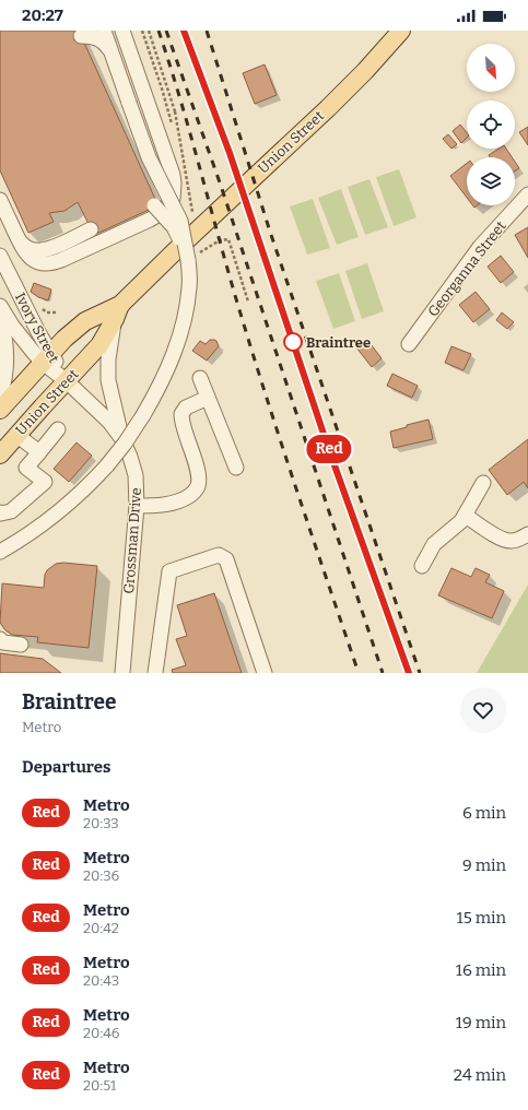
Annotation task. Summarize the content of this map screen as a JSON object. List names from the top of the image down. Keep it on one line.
{"streets":{"main road":["Union Street"],"street":["Georganna Street","Ivory Street","Grossman Drive"]},"crossings":[["Union Street","Ivory Street"],["Union Street","Grossman Drive"],["Ivory Street","Grossman Drive"]],"places":["Braintree"],"lines":["metro line Red"],"north":"bottom right","page":{"status":"20:27","on_map":"Red","heading":[["Braintree","Metro"],"Departures"],"list":[{"mark":"Red","name":"Metro","note":"20:33","value":"6 min"},{"mark":"Red","name":"Metro","note":"20:36","value":"9 min"},{"mark":"Red","name":"Metro","note":"20:42","value":"15 min"},{"mark":"Red","name":"Metro","note":"20:43","value":"16 min"},{"mark":"Red","name":"Metro","note":"20:46","value":"19 min"},{"mark":"Red","name":"Metro","note":"20:51","value":"24 min"}]}}
